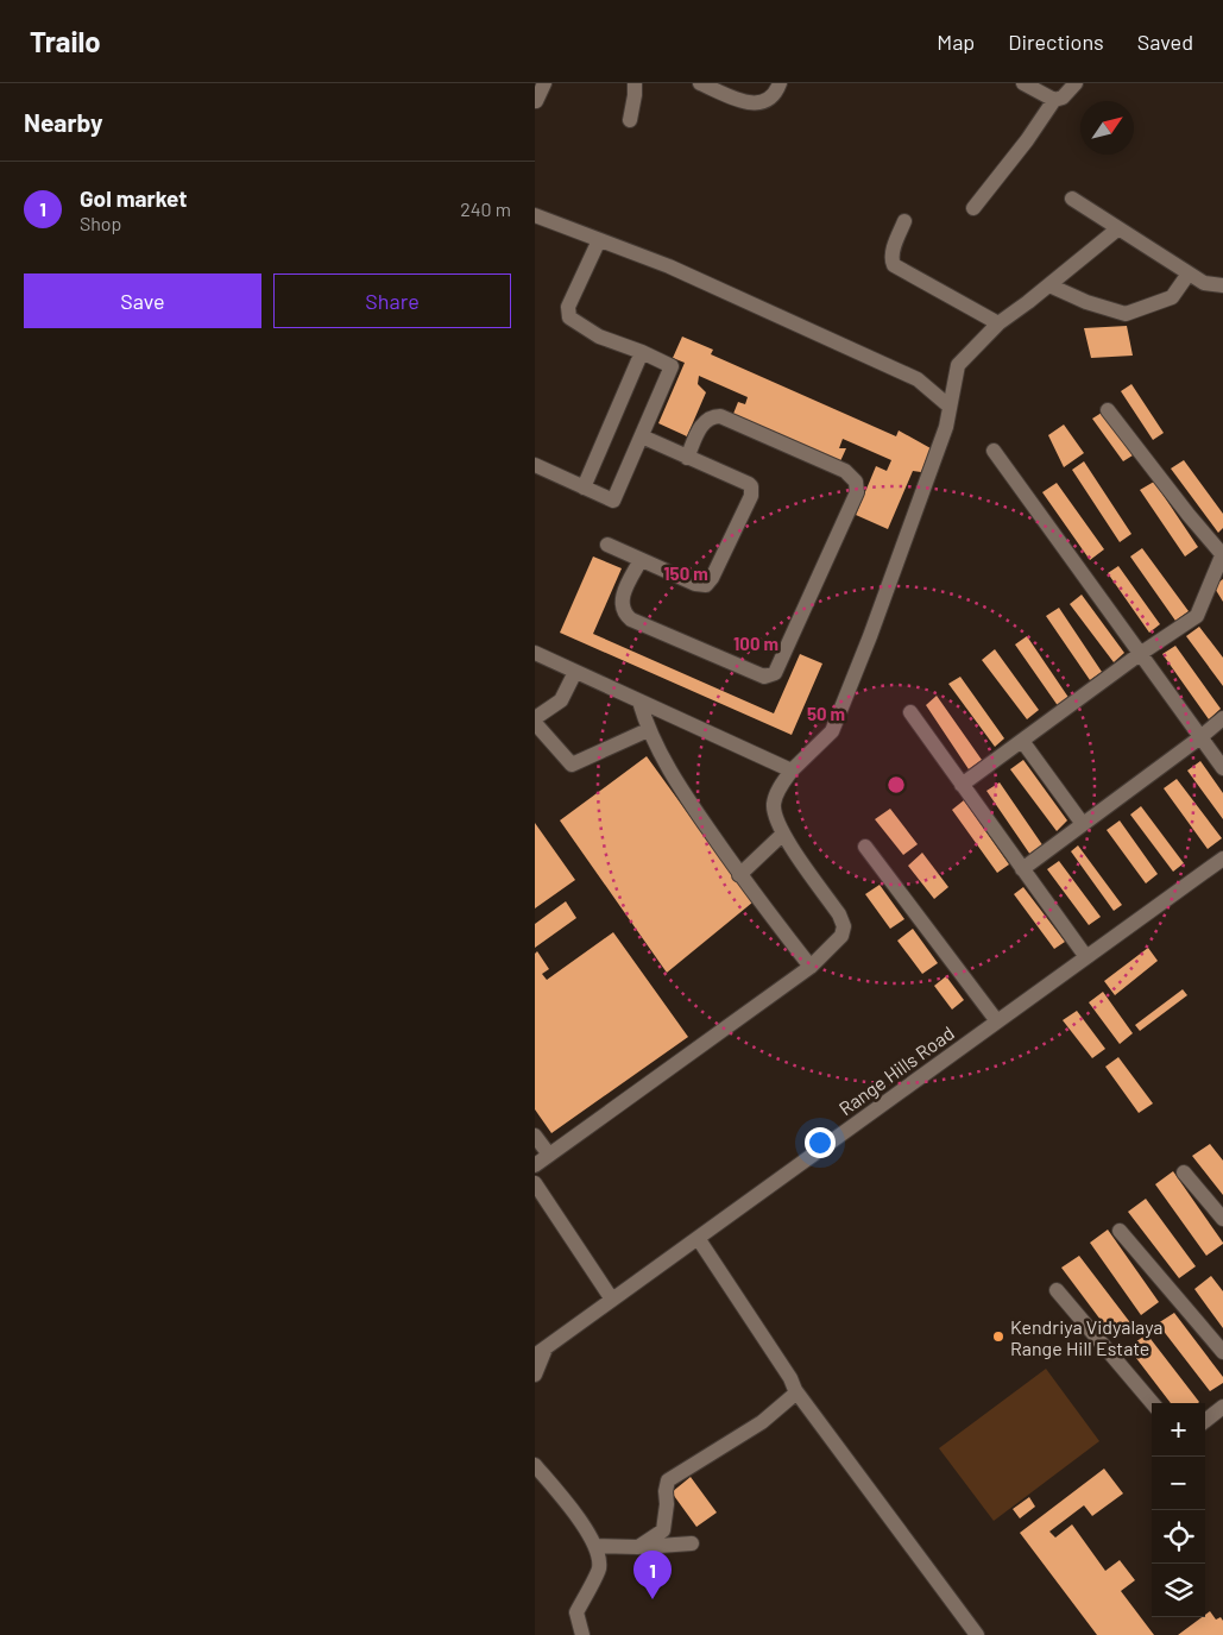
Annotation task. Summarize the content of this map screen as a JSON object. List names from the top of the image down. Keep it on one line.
{"streets":{"street":["Range Hills Road"]},"places":["Kendriya Vidyalaya Range Hill Estate"],"north":"top right","page":{"header":"Trailo","nav":["Map","Directions","Saved"],"heading":"Nearby","list":[{"mark":"1","name":"Gol market","note":"Shop","value":"240 m"}],"buttons":["Save","Share"],"map_buttons":["+","−"],"pins":"1"},"rings":["150 m","100 m","50 m"]}
